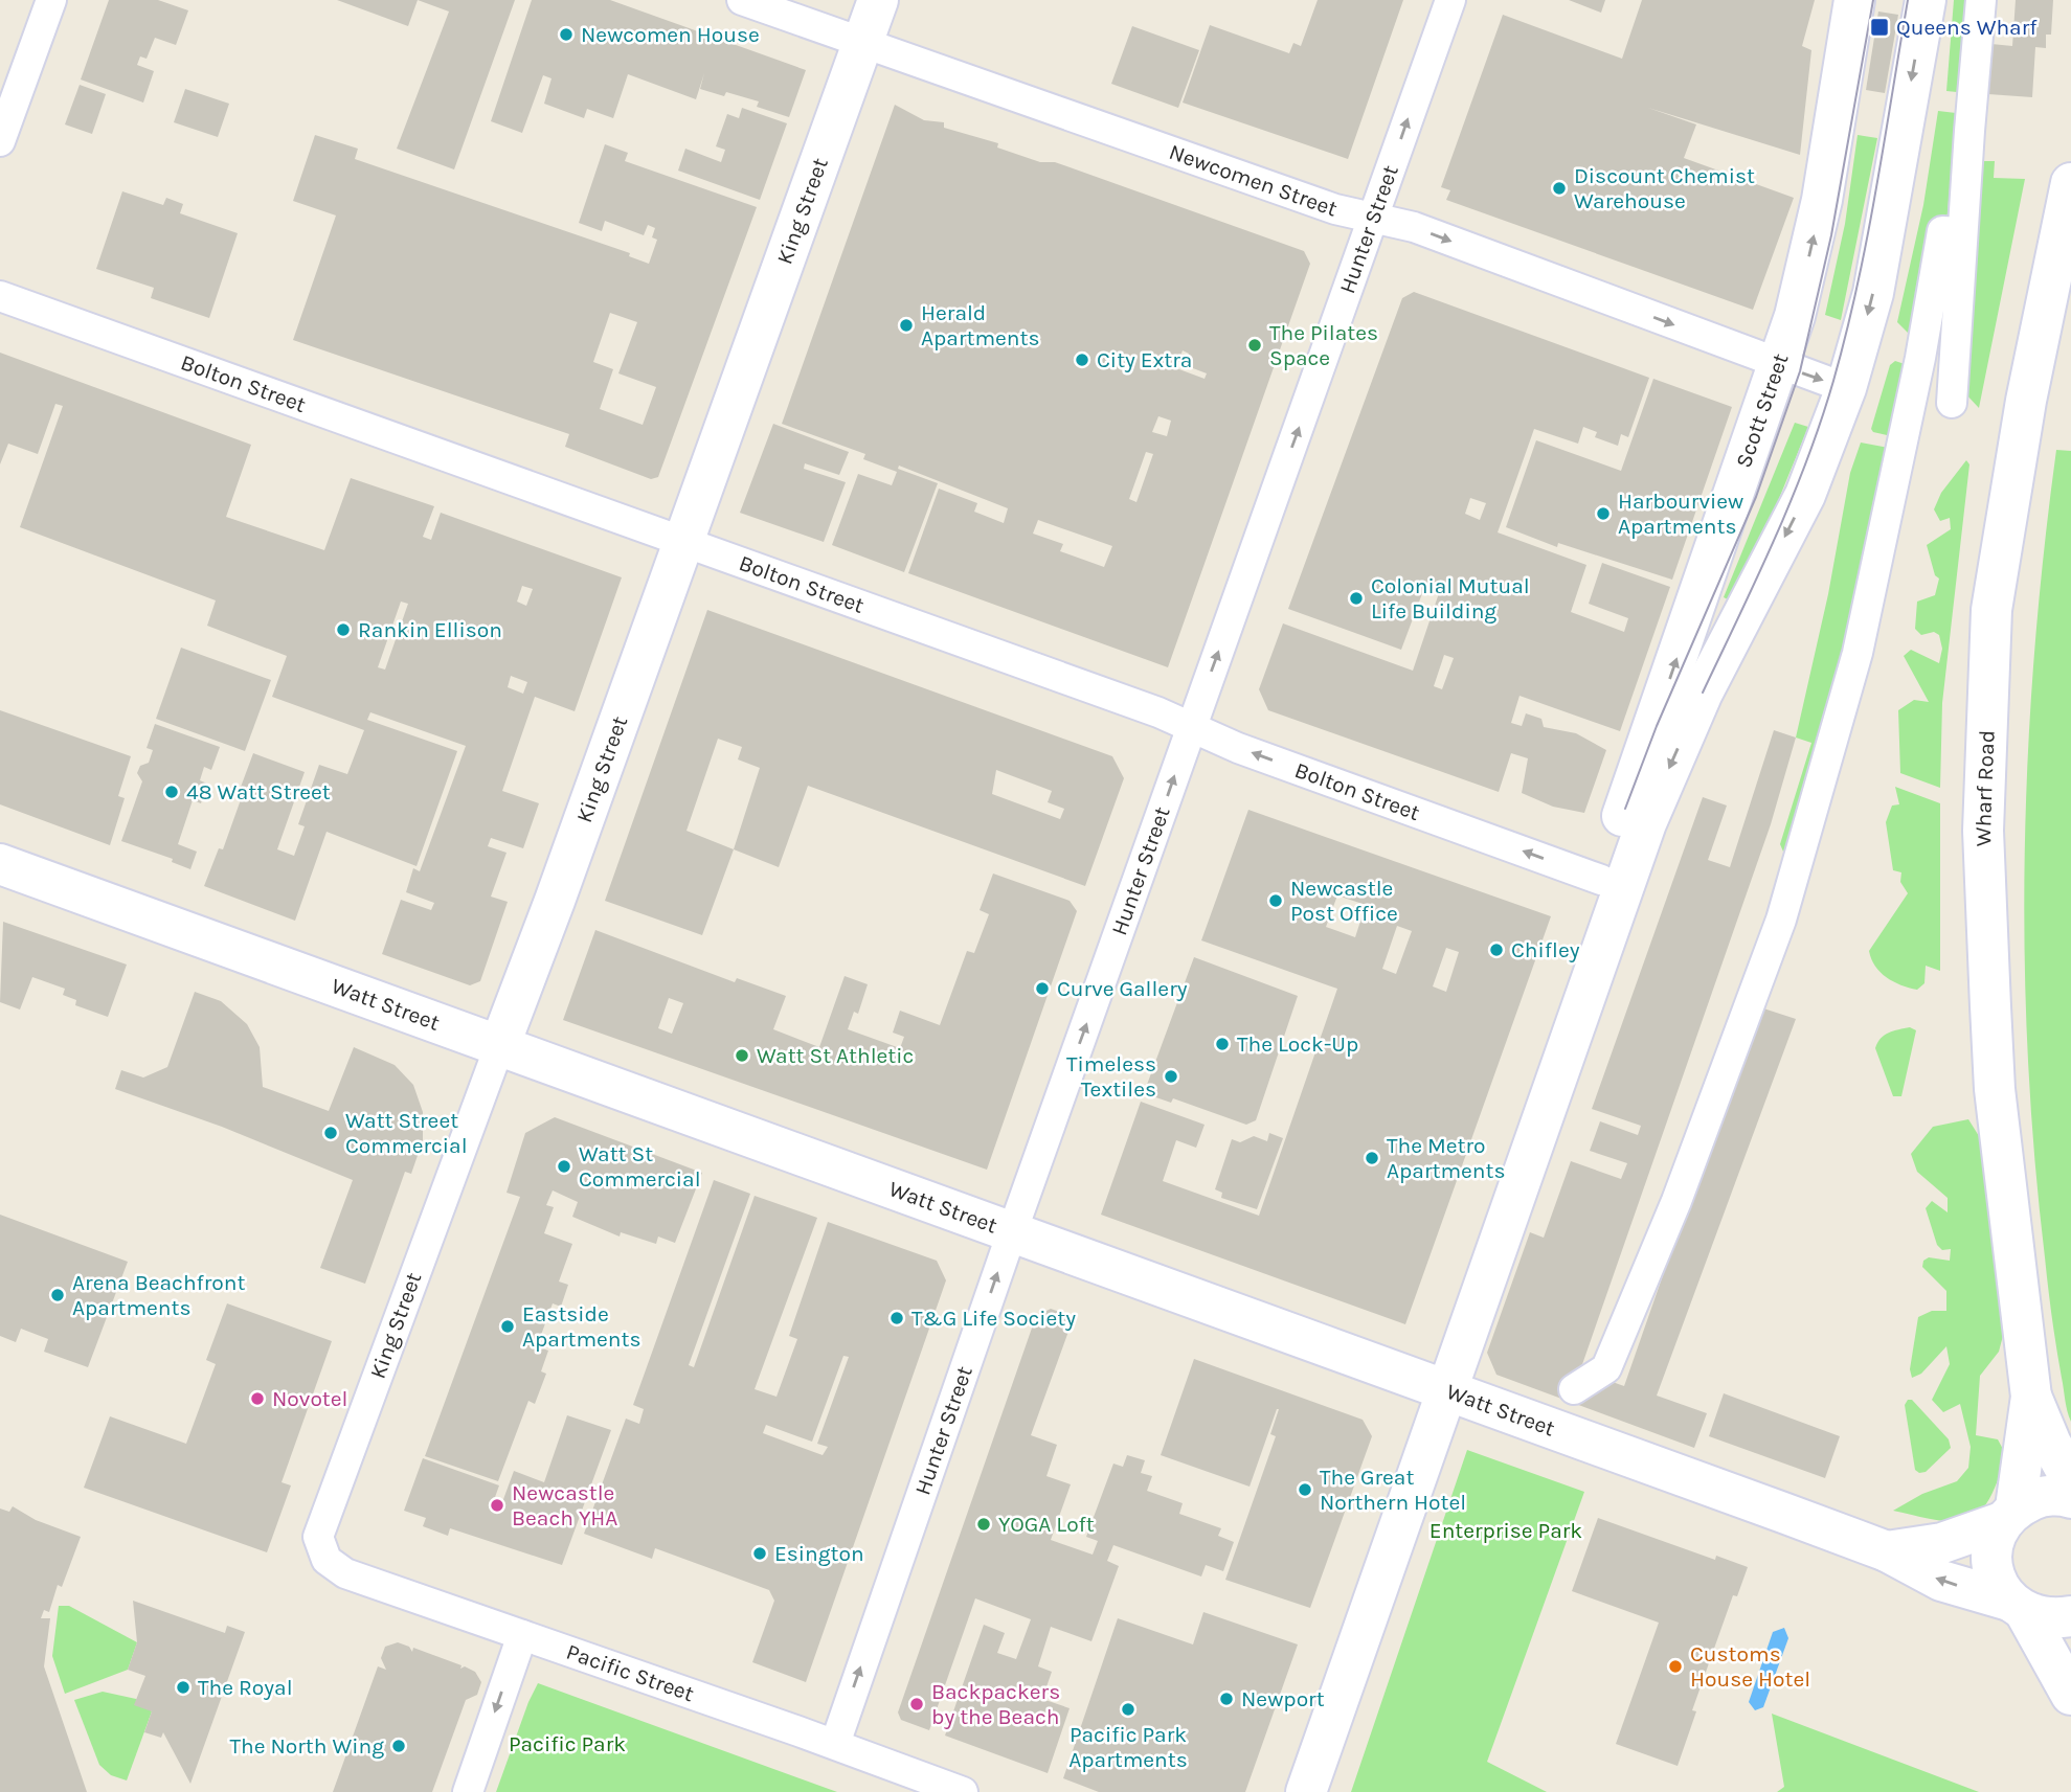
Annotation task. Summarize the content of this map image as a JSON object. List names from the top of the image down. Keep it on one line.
{"streets":{"main road":["King Street","Scott Street","Wharf Road","Watt Street"],"street":["Newcomen Street","Hunter Street","Bolton Street","Pacific Street"]},"crossings":[["Newcomen Street","King Street"],["Newcomen Street","Hunter Street"],["Newcomen Street","Scott Street"],["King Street","Bolton Street"],["King Street","Watt Street"],["King Street","Pacific Street"],["Hunter Street","Bolton Street"],["Hunter Street","Watt Street"],["Hunter Street","Pacific Street"],["Bolton Street","Scott Street"],["Scott Street","Watt Street"],["Wharf Road","Watt Street"]],"one_way":["Newcomen Street","Hunter Street"],"parks":["Enterprise Park","Pacific Park"],"places":{"transit":["Queens Wharf"],"other":["Newcomen House","Discount Chemist Warehouse","Herald Apartments","The Pilates Space","City Extra","Harbourview Apartments","Colonial Mutual Life Building","Rankin Ellison","48 Watt Street","Newcastle Post Office","Chifley","Curve Gallery","The Lock-Up","Watt St Athletic","Timeless Textiles","Watt Street Commercial","The Metro Apartments","Watt St Commercial","Arena Beachfront Apartments","T&G Life Society","Eastside Apartments","Novotel","The Great Northern Hotel","Newcastle Beach YHA","YOGA Loft","Esington","Customs House Hotel","The Royal","Newport","Backpackers by the Beach","Pacific Park Apartments","The North Wing"]}}
